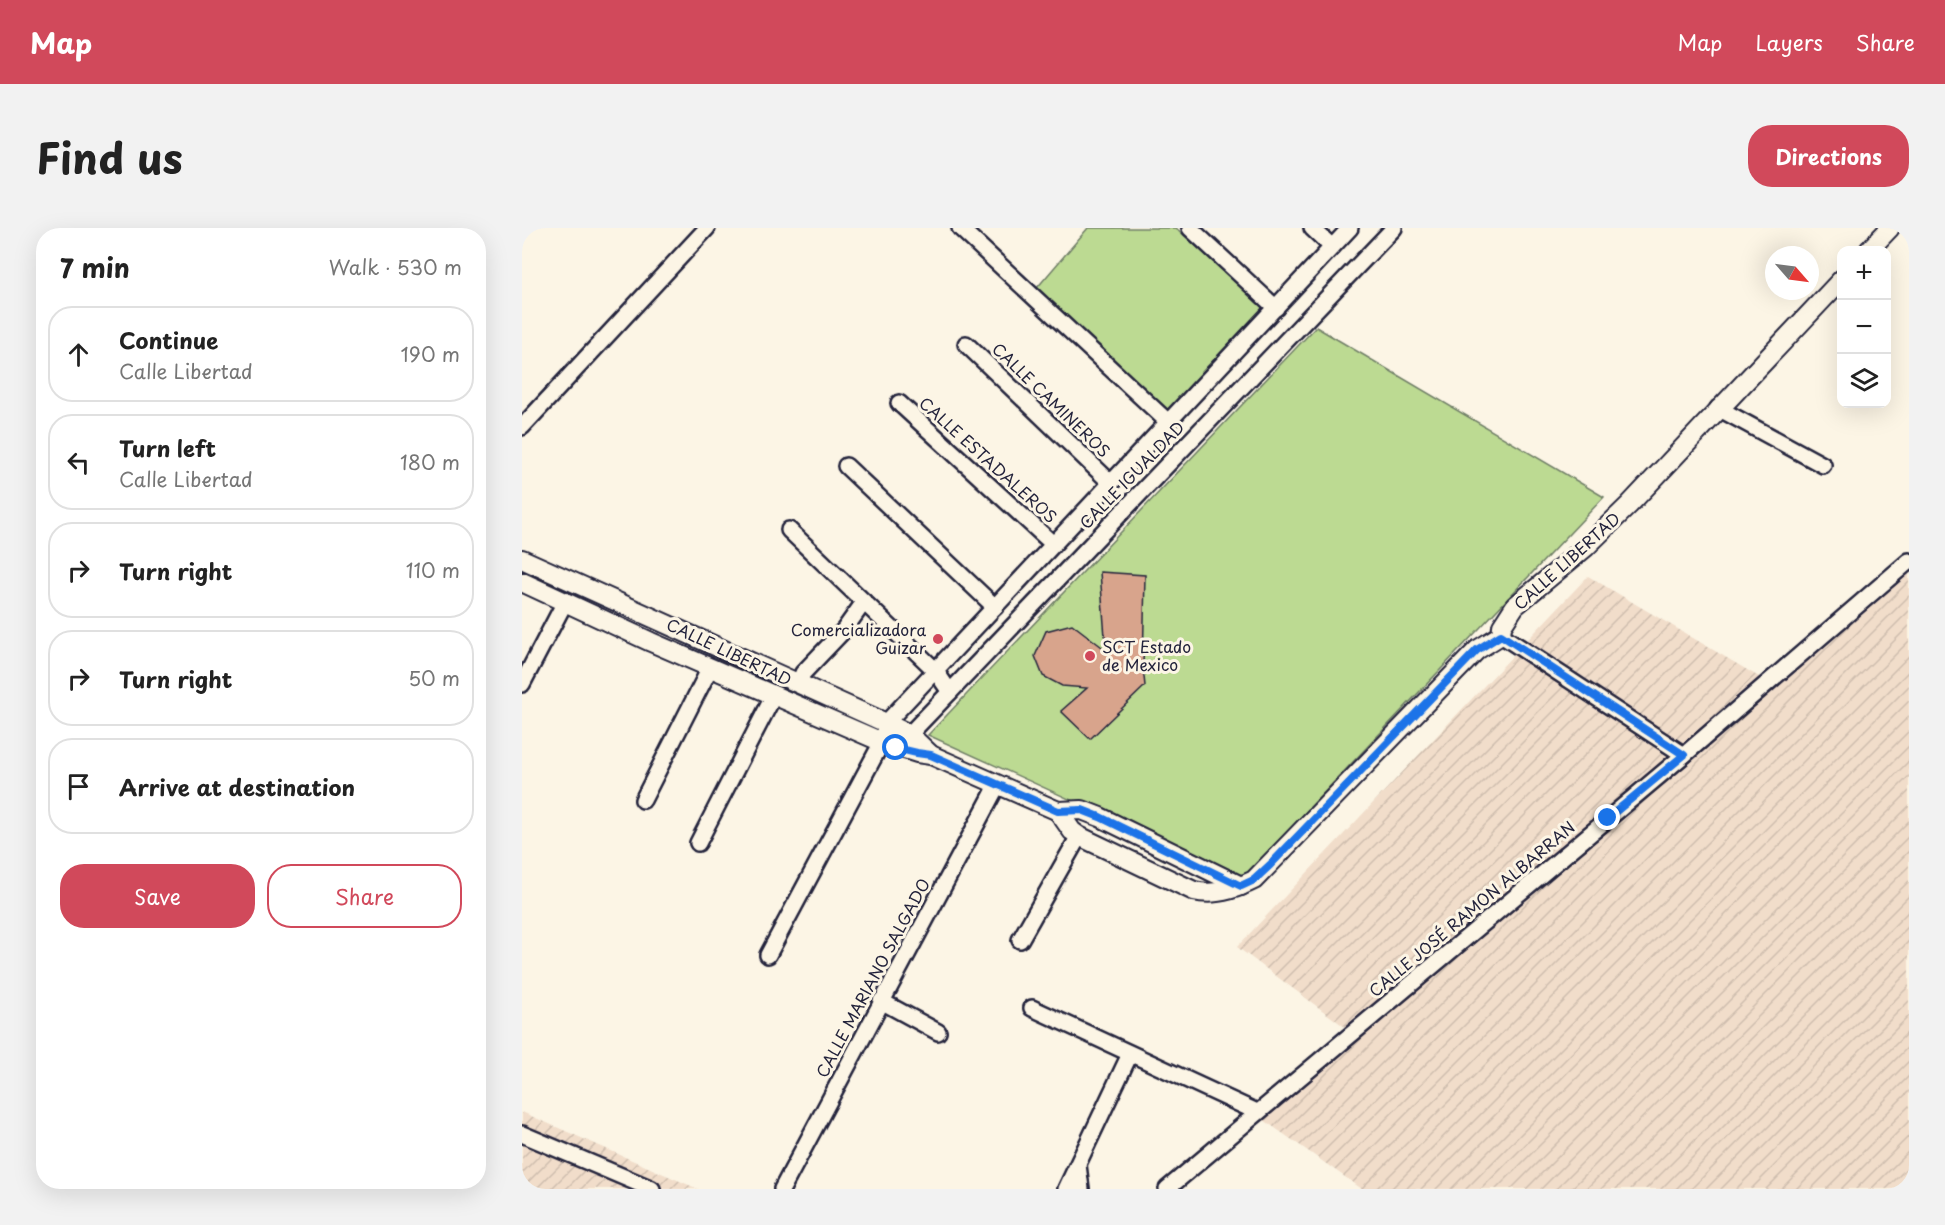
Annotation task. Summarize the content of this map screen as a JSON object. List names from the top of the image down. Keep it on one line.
{"streets":{"main road":["CALLE LIBERTAD"],"street":["CALLE CAMINEROS","CALLE ESTADALEROS","CALLE IGUALDAD","CALLE JOSÉ RAMON ALBARRAN","CALLE MARIANO SALGADO"]},"crossings":[["CALLE CAMINEROS","CALLE IGUALDAD"],["CALLE ESTADALEROS","CALLE IGUALDAD"],["CALLE IGUALDAD","CALLE LIBERTAD"],["CALLE LIBERTAD","CALLE MARIANO SALGADO"]],"places":["Comercializadora Guizar","SCT Estado de Mexico"],"north":"bottom right","page":{"header":"Map","nav":["Map","Layers","Share"],"title":"Find us","buttons":["Directions",["Save","Share"]],"heading":["7 min","Walk · 530 m"],"map_buttons":["+","−"],"list":[["Continue","Calle Libertad","190 m"],["Turn left","Calle Libertad","180 m"],["Turn right","110 m"],["Turn right","50 m"],"Arrive at destination"]}}
